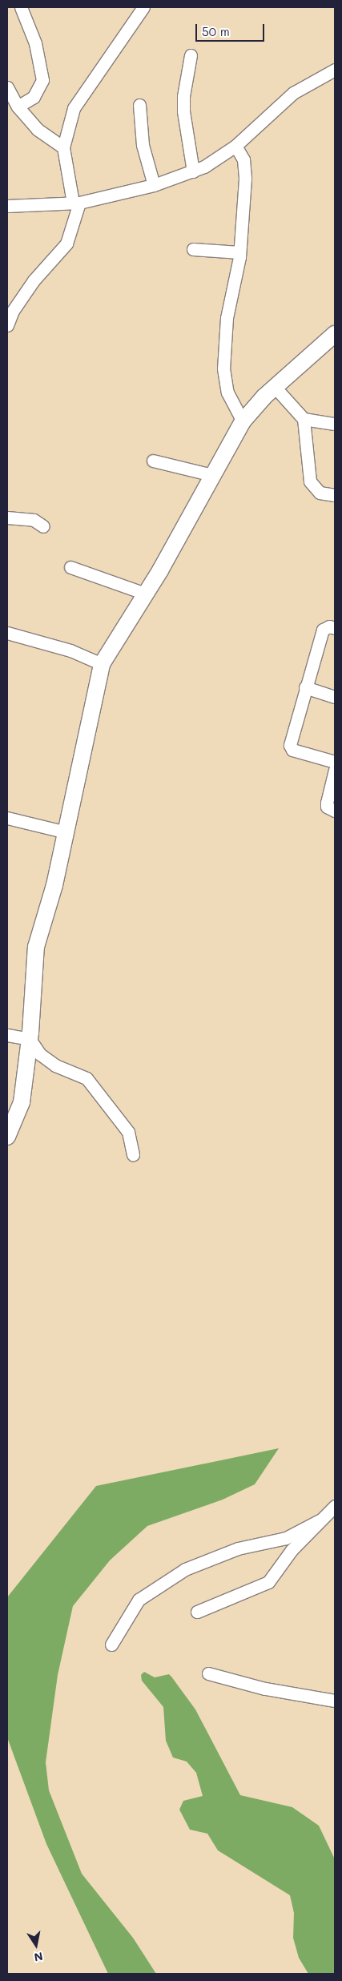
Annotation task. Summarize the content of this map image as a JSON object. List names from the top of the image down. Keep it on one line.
{"scale_bar":"50 m","north":"bottom"}
